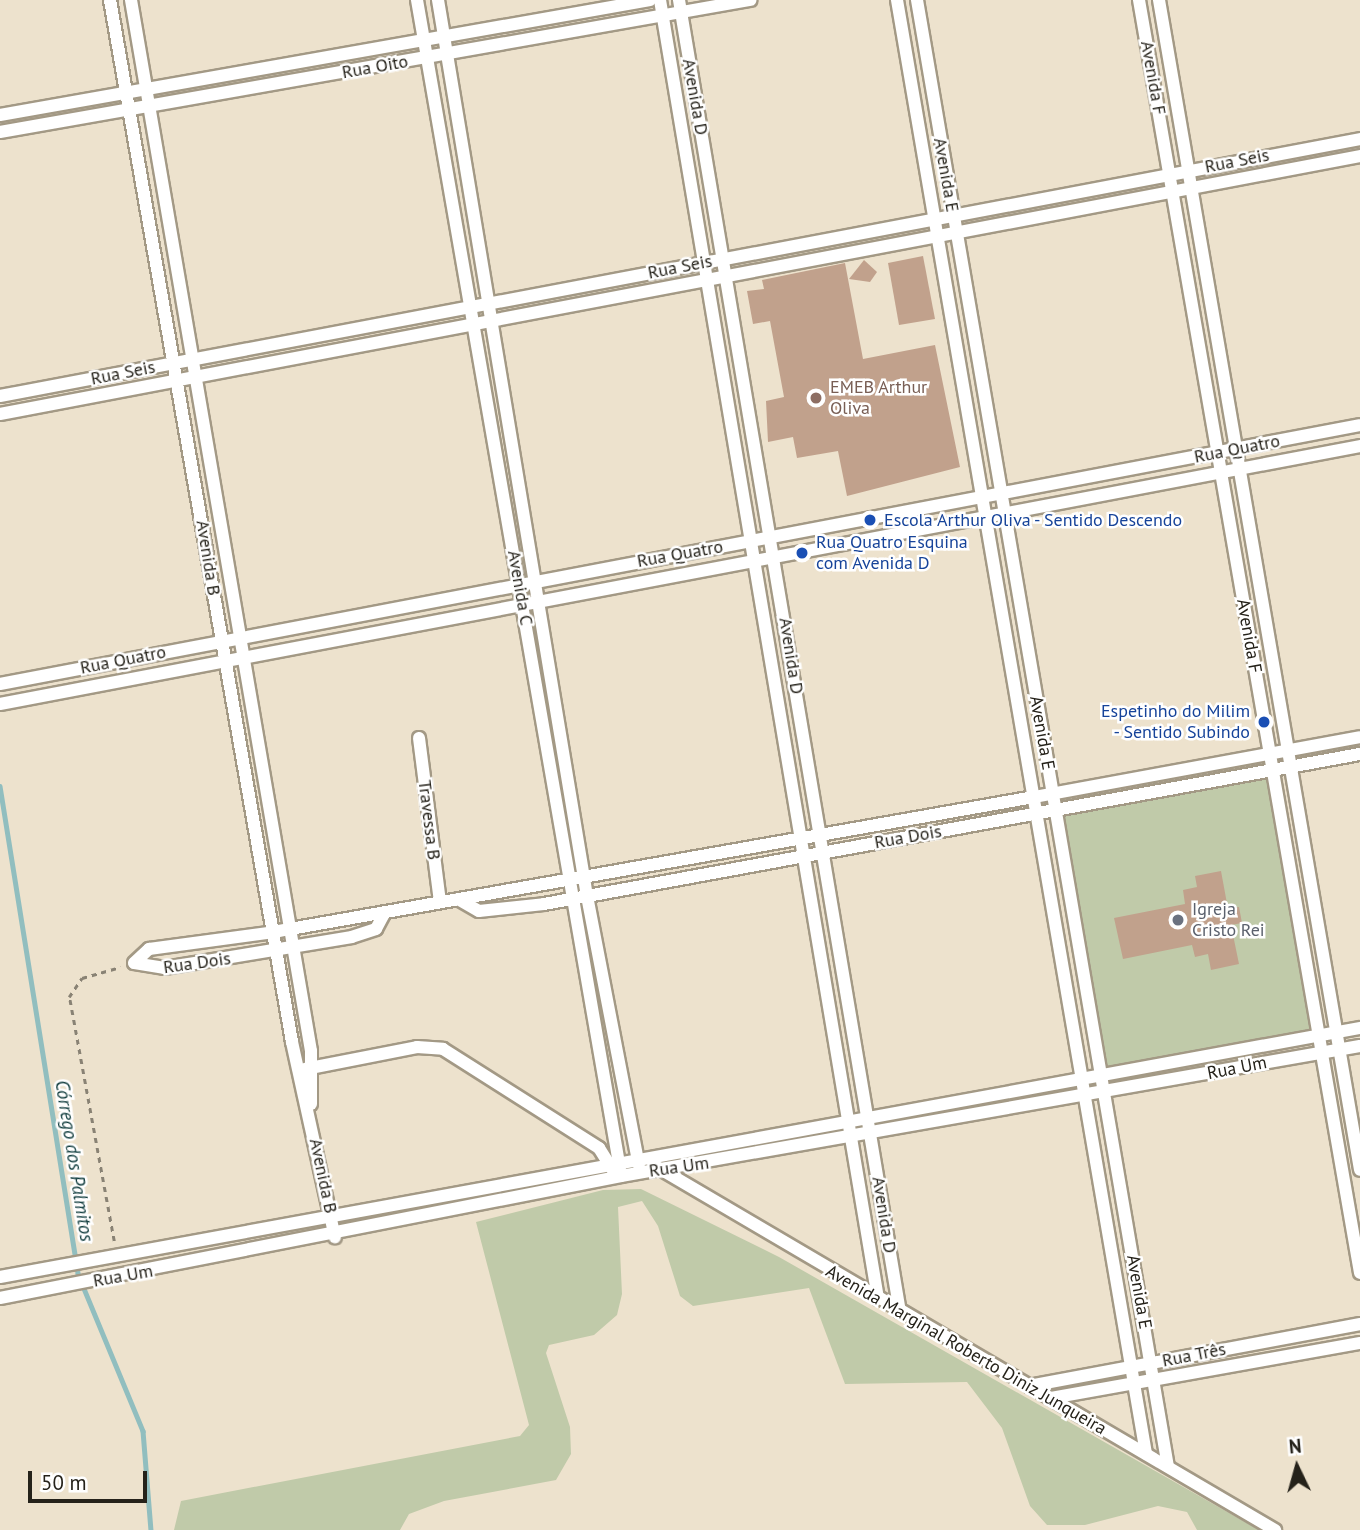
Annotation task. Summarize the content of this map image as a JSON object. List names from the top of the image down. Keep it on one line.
{"streets":{"street":["Rua Oito","Avenida F","Avenida D","Rua Seis","Avenida E","Rua Quatro","Avenida B","Avenida C","Travessa B","Rua Dois","Rua Um","Avenida Marginal Roberto Diniz Junqueira","Rua Três"]},"crossings":[["Rua Oito","Avenida D"],["Rua Oito","Avenida B"],["Rua Oito","Avenida C"],["Avenida F","Rua Seis"],["Avenida F","Rua Quatro"],["Avenida F","Rua Dois"],["Avenida F","Rua Um"],["Avenida D","Rua Seis"],["Avenida D","Rua Quatro"],["Avenida D","Rua Dois"],["Avenida D","Rua Um"],["Avenida D","Avenida Marginal Roberto Diniz Junqueira"],["Rua Seis","Avenida E"],["Rua Seis","Avenida B"],["Rua Seis","Avenida C"],["Avenida E","Rua Quatro"],["Avenida E","Rua Dois"],["Avenida E","Rua Um"],["Avenida E","Avenida Marginal Roberto Diniz Junqueira"],["Avenida E","Rua Três"],["Rua Quatro","Avenida B"],["Rua Quatro","Avenida C"],["Avenida B","Rua Dois"],["Avenida B","Rua Um"],["Avenida C","Rua Dois"],["Avenida C","Rua Um"],["Travessa B","Rua Dois"],["Rua Um","Avenida Marginal Roberto Diniz Junqueira"],["Avenida Marginal Roberto Diniz Junqueira","Rua Três"]],"water":["Córrego dos Palmitos"],"places":["EMEB Arthur Oliva","Escola Arthur Oliva - Sentido Descendo","Rua Quatro Esquina com Avenida D","Espetinho do Milim - Sentido Subindo","Igreja Cristo Rei"],"scale_bar":"50 m","north":"top"}
